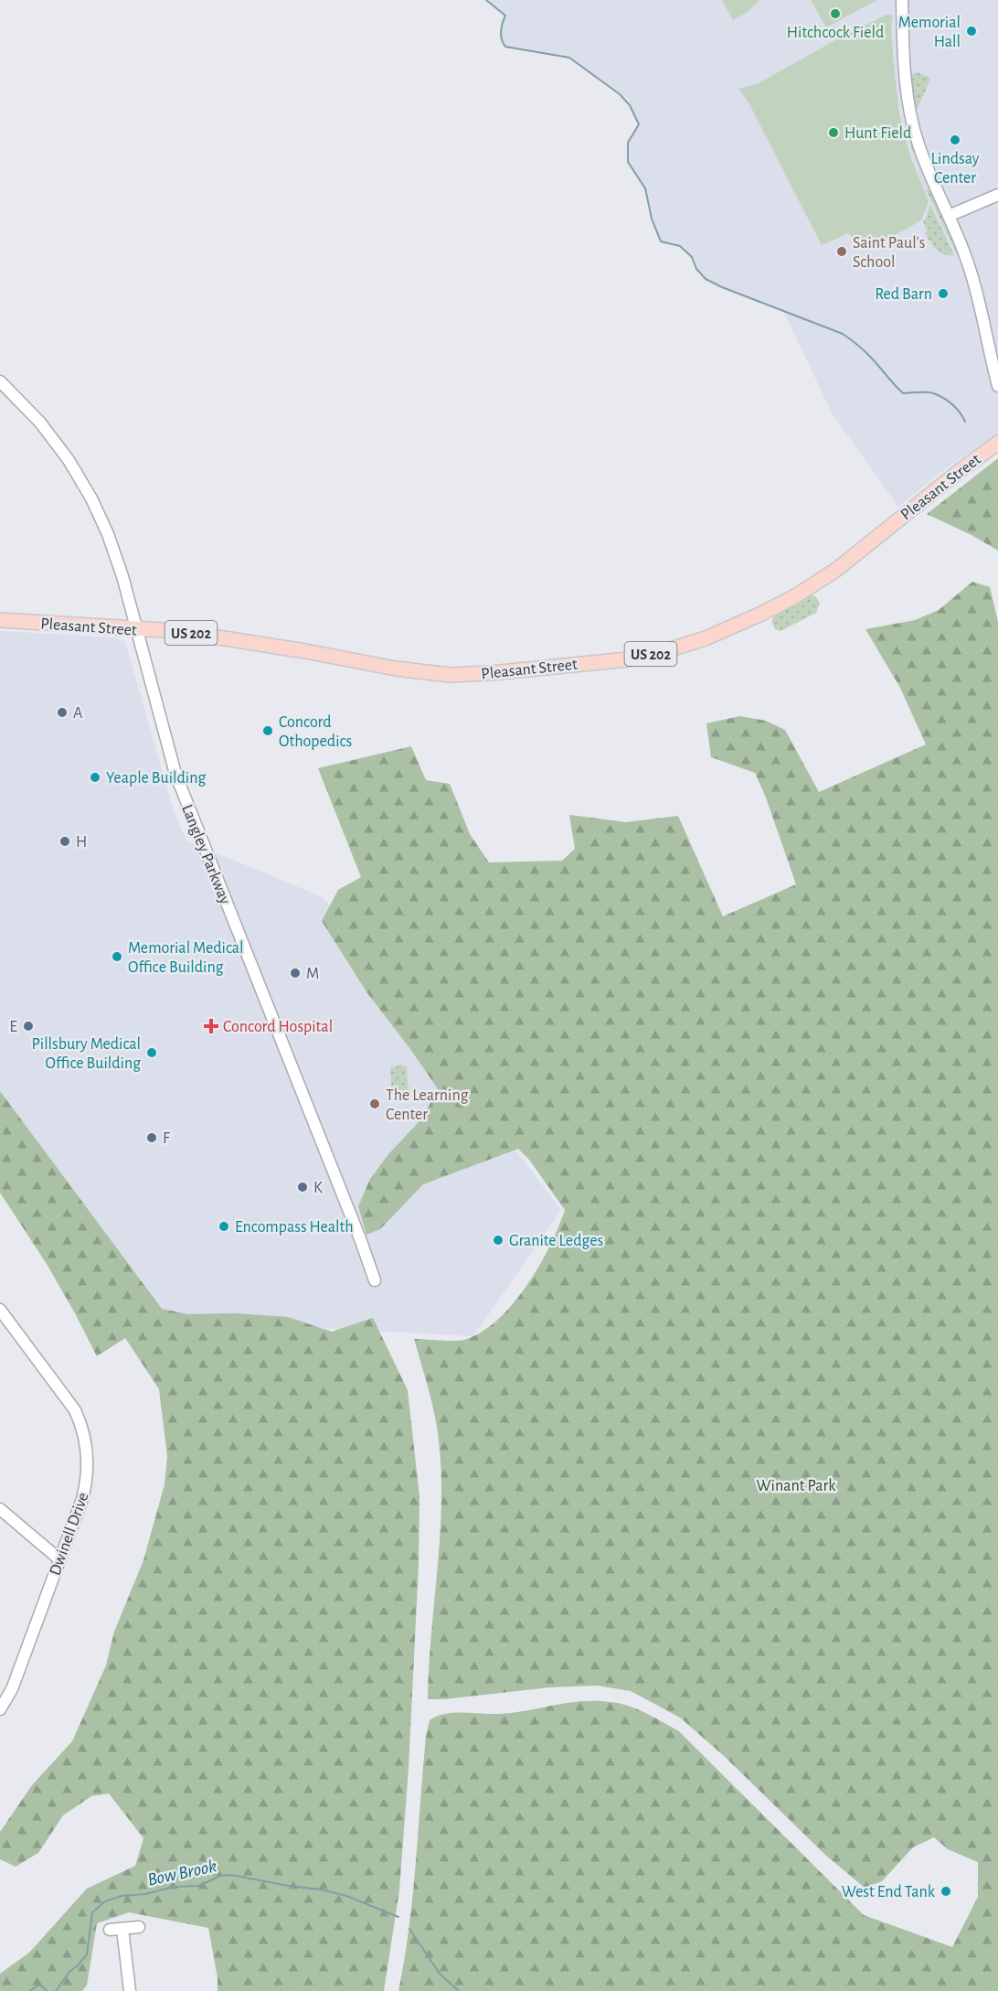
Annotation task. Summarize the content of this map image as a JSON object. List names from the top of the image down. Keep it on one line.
{"streets":{"main road":["Pleasant Street","US 202"],"street":["Langley Parkway","Dwinell Drive"]},"crossings":[["Pleasant Street","Langley Parkway"]],"water":["Bow Brook"],"parks":["Winant Park"],"places":{"other":["Hitchcock Field","Memorial Hall","Hunt Field","Lindsay Center","Saint Paul's School","Red Barn","A","Concord Othopedics","Yeaple Building","H","Memorial Medical Office Building","M","E","Pillsbury Medical Office Building","The Learning Center","F","K","Encompass Health","Granite Ledges","West End Tank"],"health":["Concord Hospital"]}}
